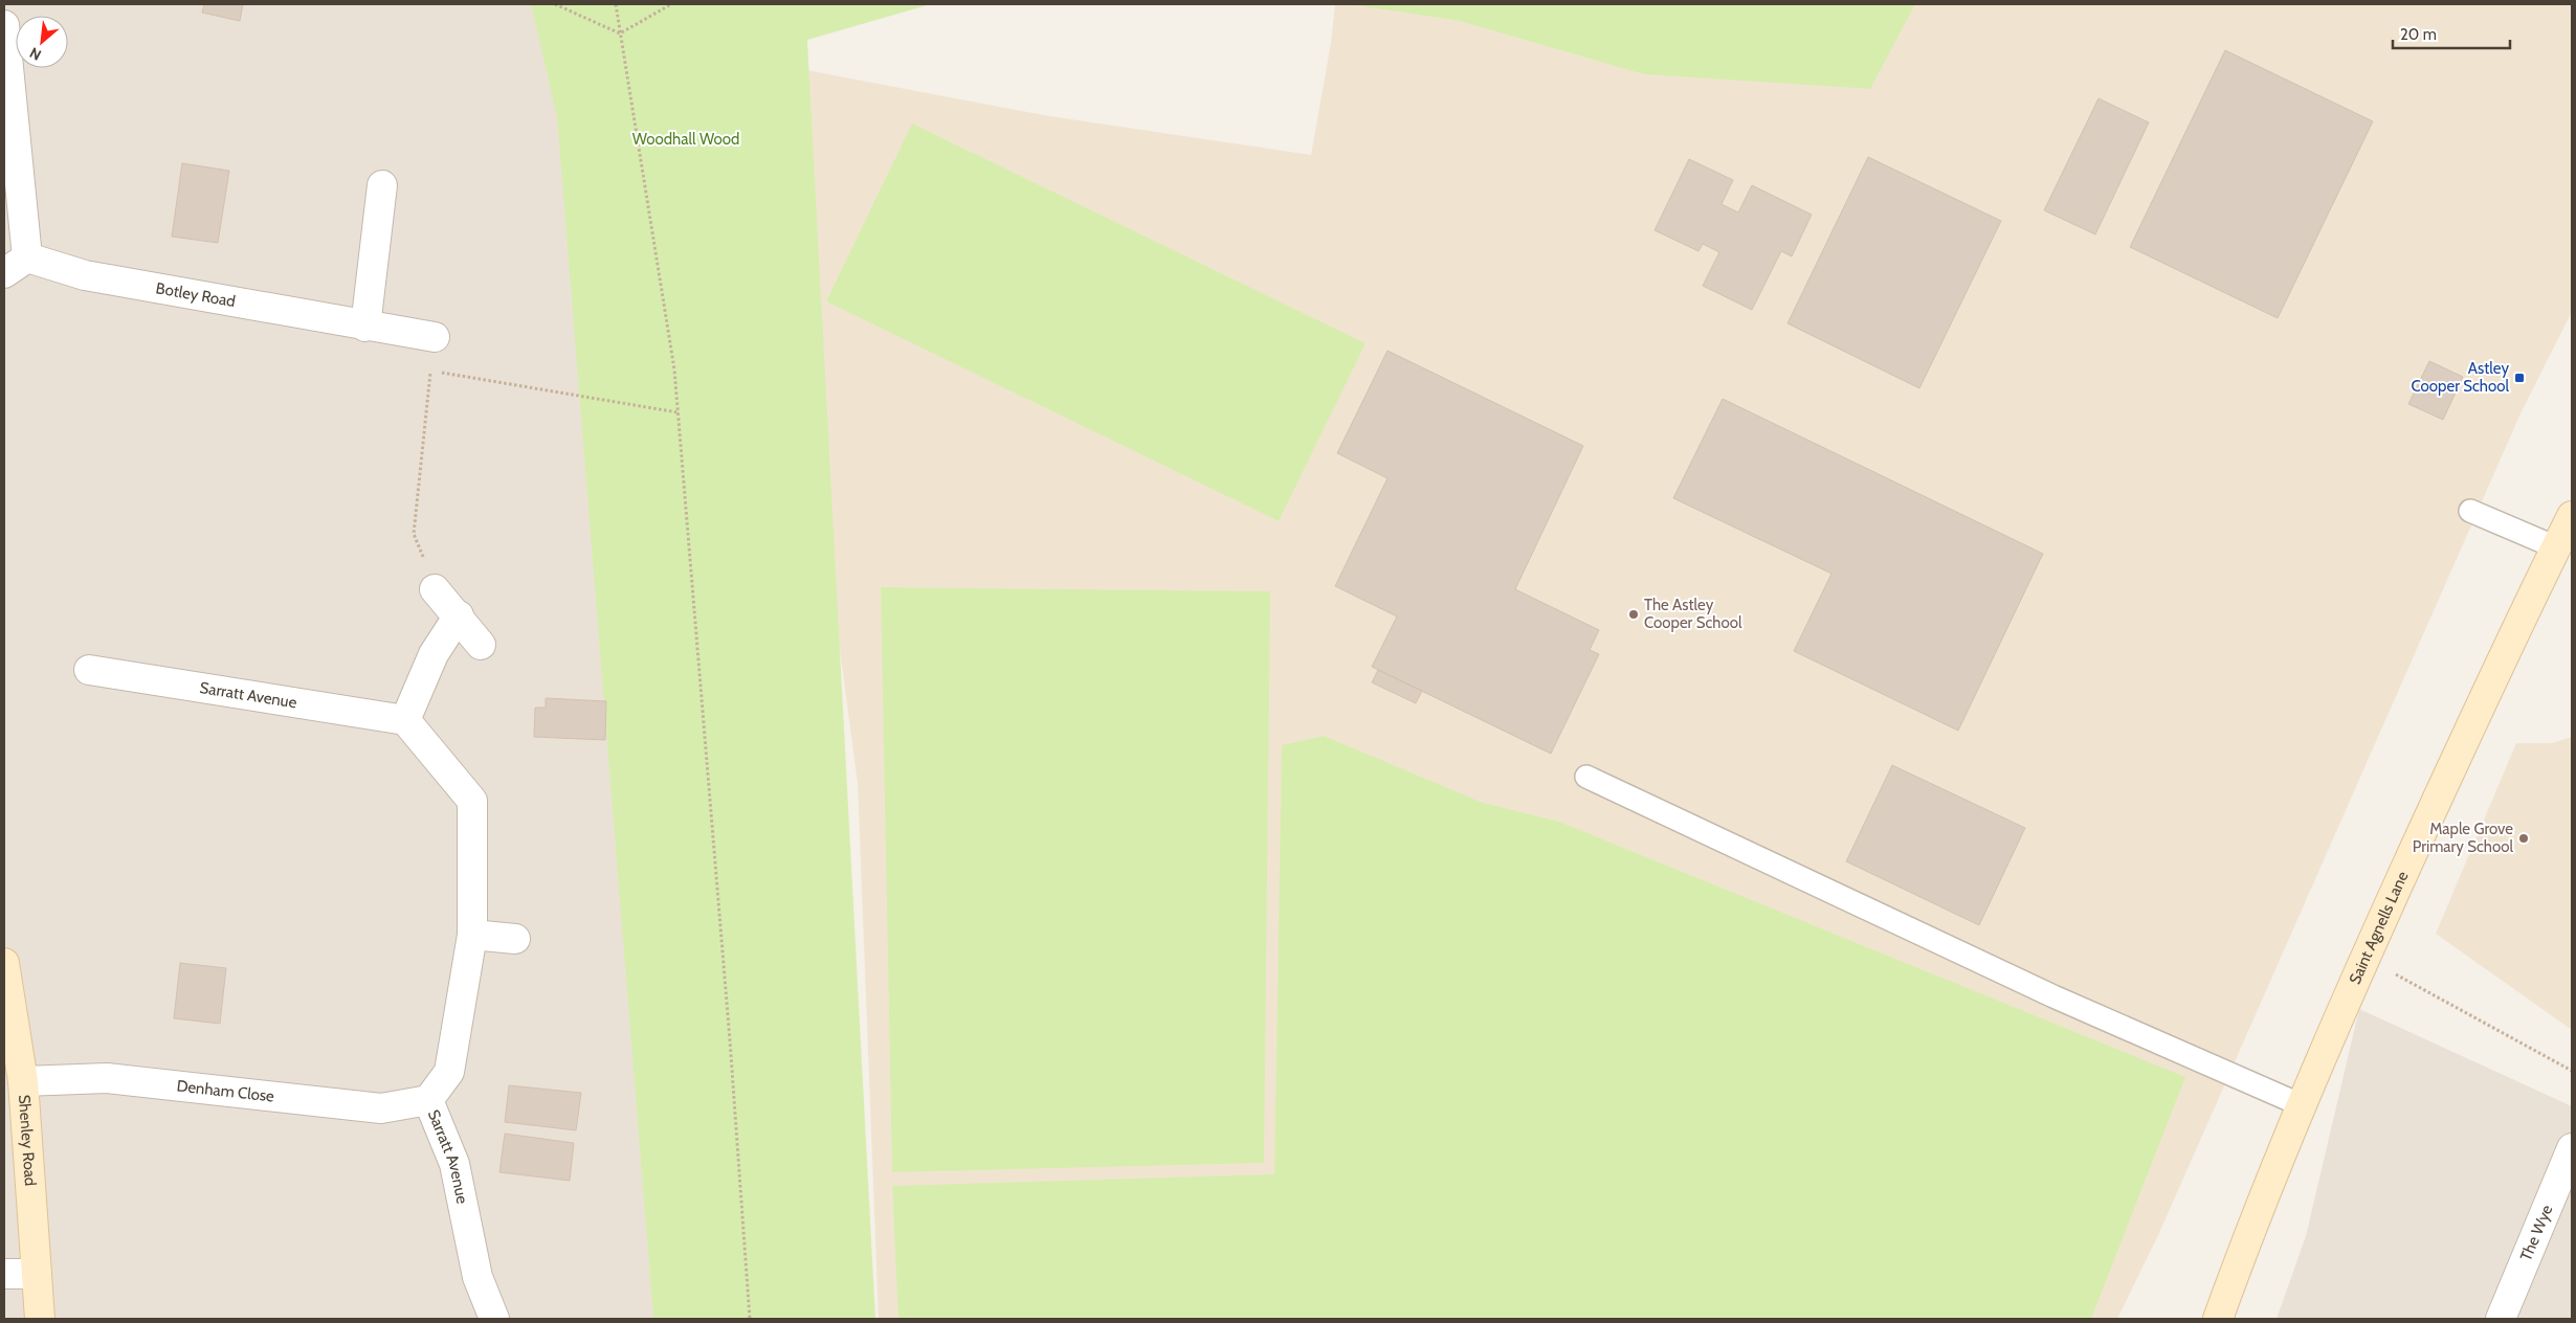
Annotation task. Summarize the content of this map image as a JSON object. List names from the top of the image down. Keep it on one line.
{"streets":{"street":["Botley Road","Sarratt Avenue","Saint Agnells Lane","Denham Close","Shenley Road","The Wye"]},"crossings":[["Sarratt Avenue","Denham Close"],["Denham Close","Shenley Road"]],"parks":["Woodhall Wood"],"places":{"transit":["Astley Cooper School"],"other":["The Astley Cooper School","Maple Grove Primary School"]},"scale_bar":"20 m","north":"bottom left"}
